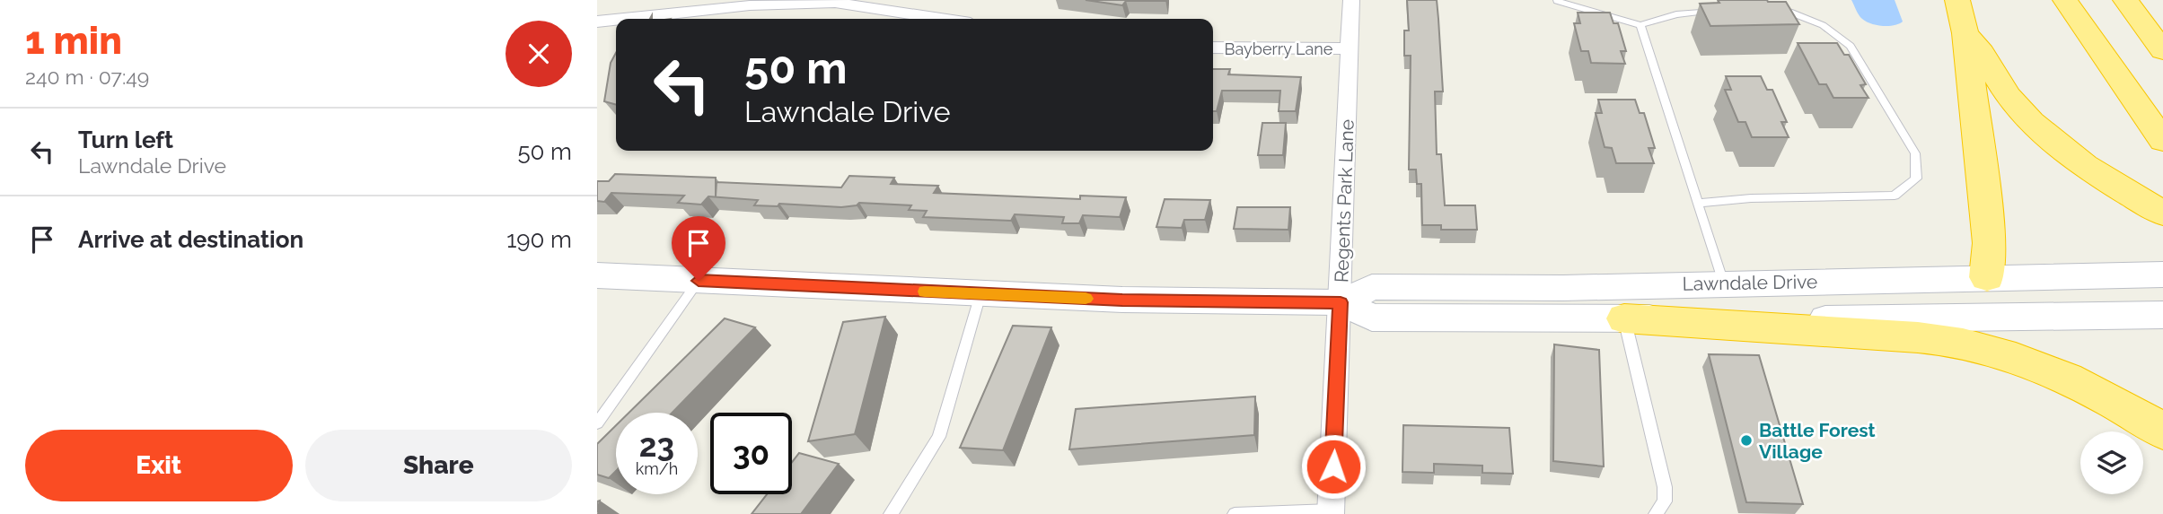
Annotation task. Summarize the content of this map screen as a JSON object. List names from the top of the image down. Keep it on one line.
{"streets":{"main road":["Lawndale Drive"],"street":["Bayberry Lane","Regents Park Lane"]},"crossings":[["Bayberry Lane","Regents Park Lane"],["Regents Park Lane","Lawndale Drive"]],"places":["Battle Forest Village"],"page":{"heading":["1 min","240 m · 07:49"],"turn":["50 m","Lawndale Drive"],"list":[{"name":"Turn left","note":"Lawndale Drive","value":"50 m"},{"name":"Arrive at destination","value":"190 m"}],"speed":"23 km/h","limit":"30","buttons":["Exit","Share"]}}
